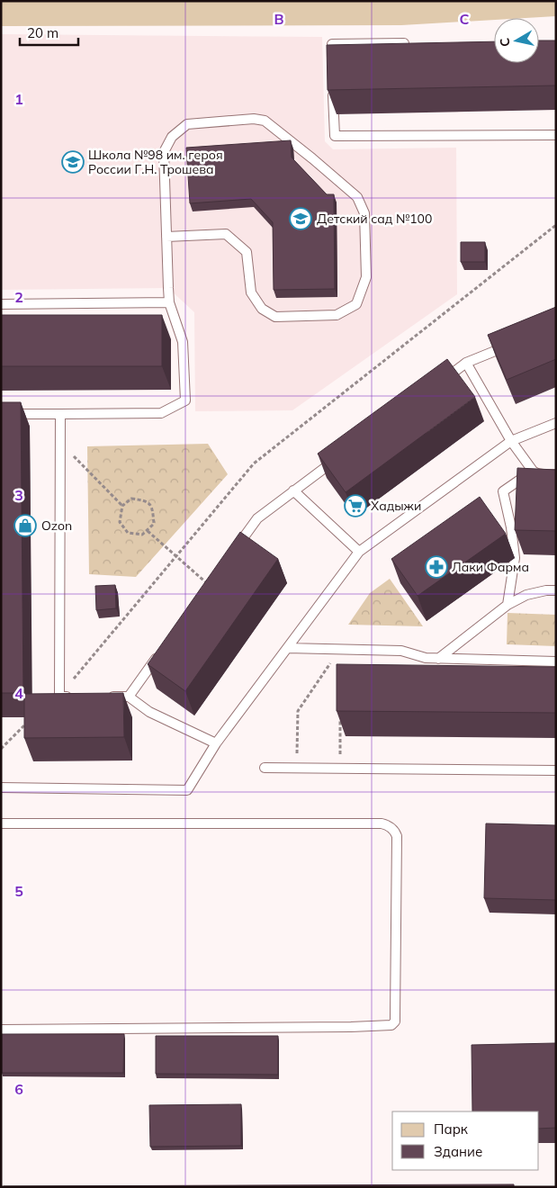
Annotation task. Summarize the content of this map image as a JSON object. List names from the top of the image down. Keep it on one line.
{"places":{"school or university":["Школа №98 им. героя России Г.Н. Трошева","Детский сад №100"],"supermarket":["Хадыжи"],"shop":["Ozon"],"pharmacy":["Лаки Фарма"]},"legend":["Парк","Здание"],"scale_bar":"20 m","north":"left","grid":{"columns":["B","C"],"rows":["1","2","3","4","5","6"]}}
